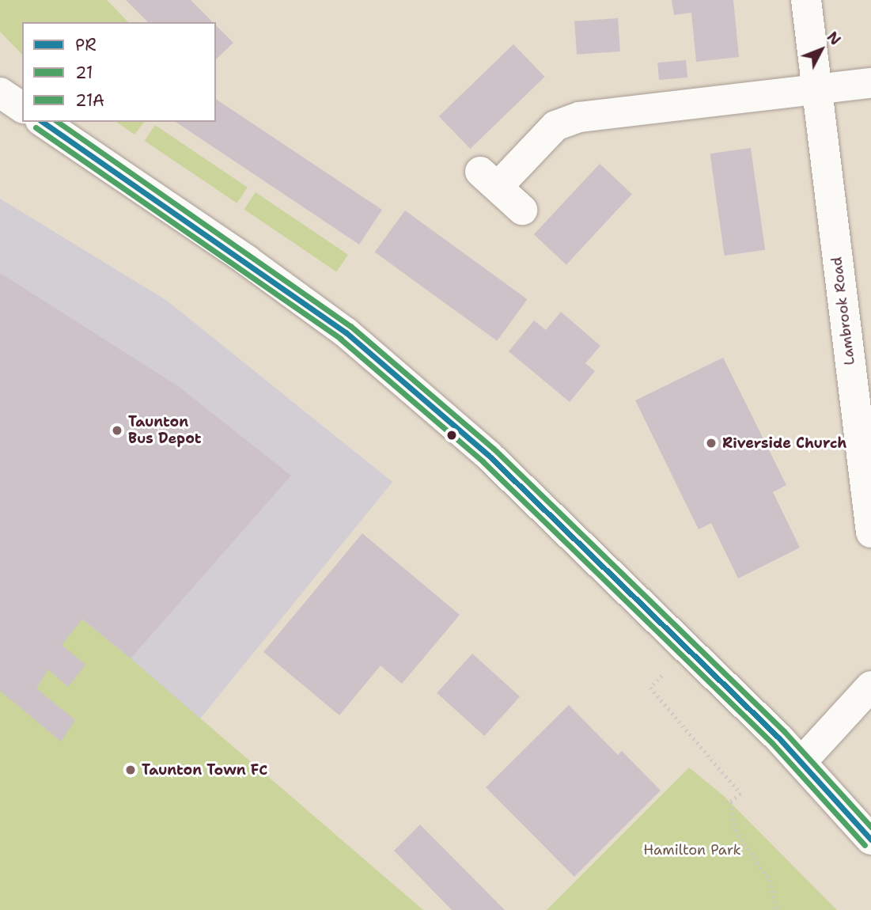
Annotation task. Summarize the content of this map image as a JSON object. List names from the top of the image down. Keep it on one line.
{"streets":{"street":["Lambrook Road"]},"parks":["Hamilton Park"],"places":["Taunton Bus Depot","Riverside Church","Taunton Town FC"],"lines":["transit line PR","transit line 21A","transit line 21"],"legend":["PR","21","21A"],"north":"top right"}
